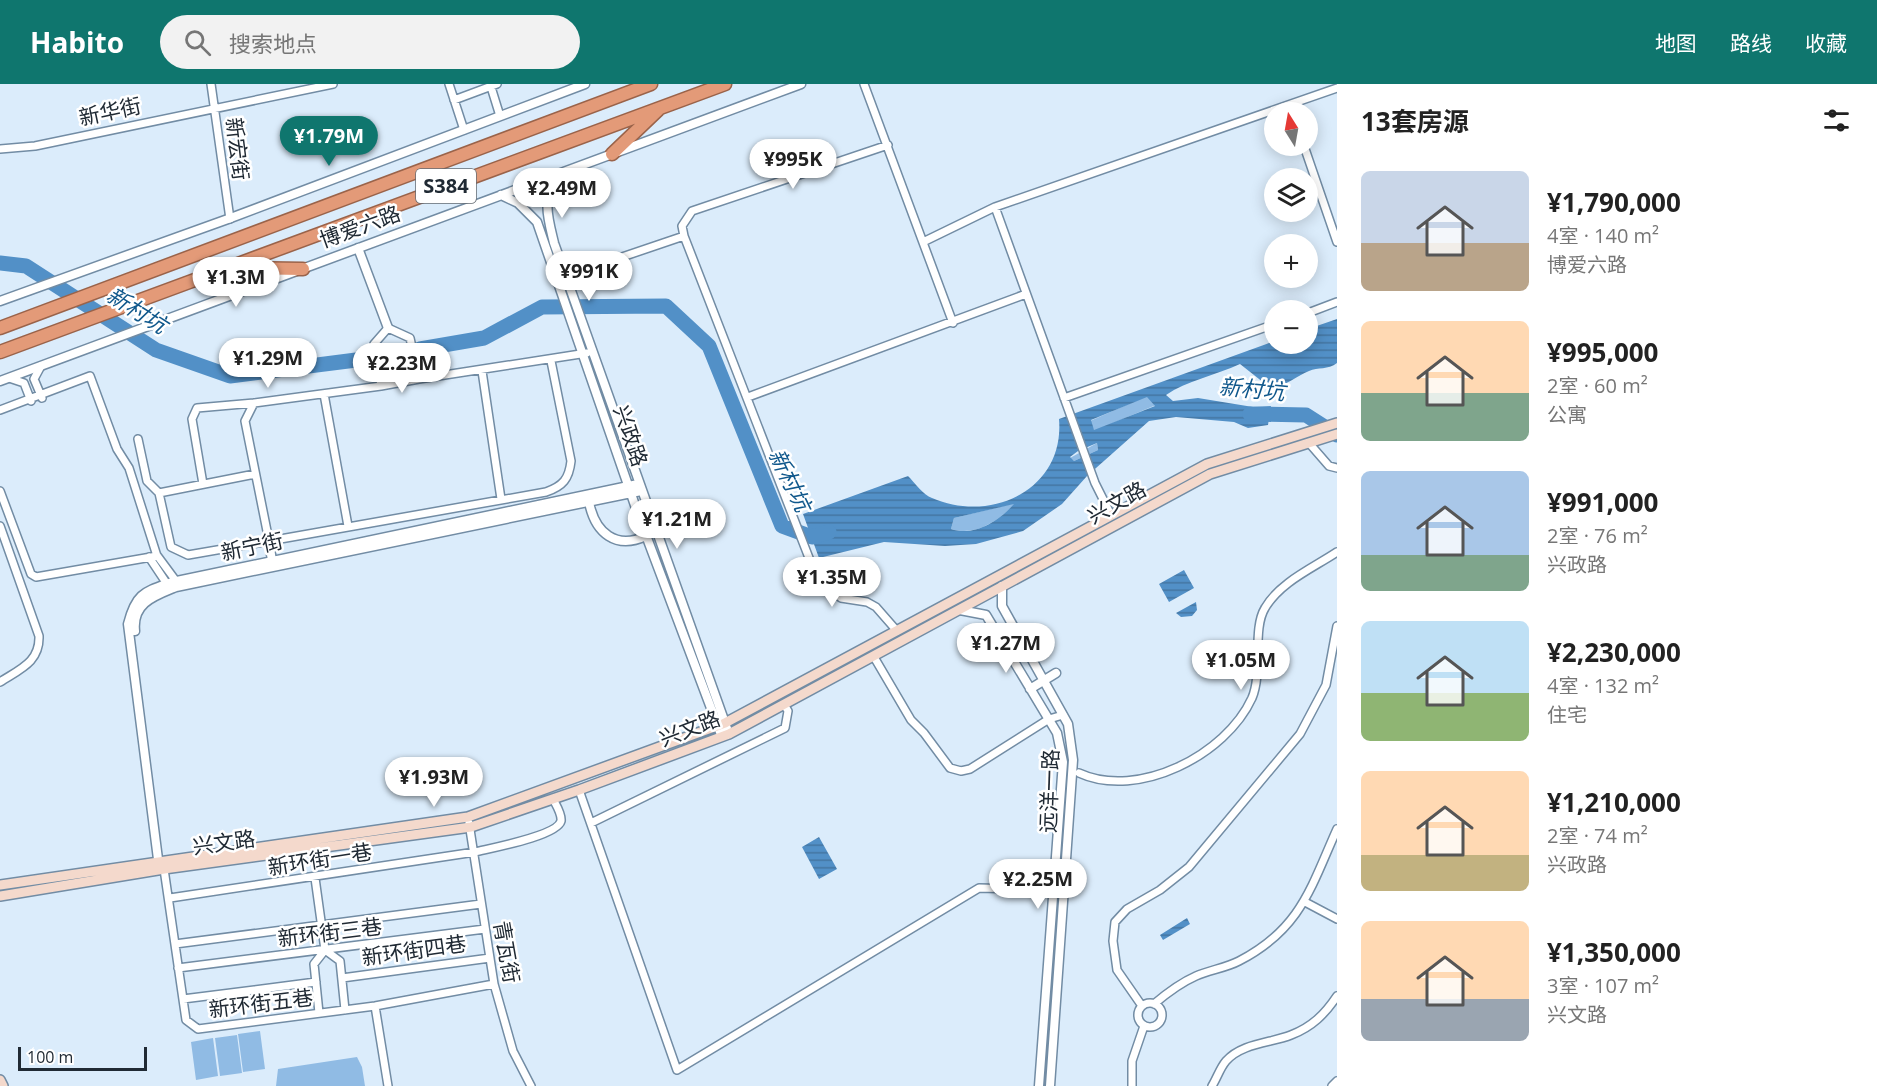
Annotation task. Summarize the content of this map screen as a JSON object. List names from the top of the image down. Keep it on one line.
{"streets":{"highway":["S384","博爱六路"],"main road":["兴文路"],"street":["新华街","新宏街","兴政路","新宁街","远洋一路","新环街一巷","新环街三巷","新环街四巷","青瓦街","新环街五巷"]},"crossings":[["新华街","新宏街"],["博爱六路","兴政路"],["兴政路","兴文路"],["兴政路","新宁街"],["兴文路","新宁街"],["兴文路","远洋一路"],["兴文路","新环街一巷"],["兴文路","青瓦街"],["兴文路","新环街五巷"],["新宁街","新环街五巷"],["新环街一巷","青瓦街"],["新环街一巷","新环街五巷"],["新环街三巷","青瓦街"],["新环街三巷","新环街五巷"],["新环街四巷","青瓦街"],["青瓦街","新环街五巷"]],"water":["新村坑"],"scale_bar":"100 m","north":"top","page":{"header":"Habito","search":"搜索地点","nav":["地图","路线","收藏"],"heading":"13套房源","map_buttons":["+","−"],"price":["¥1.79M","¥995K","¥2.49M","¥991K","¥1.3M","¥1.29M","¥2.23M","¥1.21M","¥1.35M","¥1.27M","¥1.05M","¥1.93M","¥2.25M"],"list":[{"name":"¥1,790,000","note":"4室 · 140 m² · 博爱六路"},{"name":"¥995,000","note":"2室 · 60 m² · 公寓"},{"name":"¥991,000","note":"2室 · 76 m² · 兴政路"},{"name":"¥2,230,000","note":"4室 · 132 m² · 住宅"},{"name":"¥1,210,000","note":"2室 · 74 m² · 兴政路"},{"name":"¥1,350,000","note":"3室 · 107 m² · 兴文路"}],"scale":"100 m"}}
